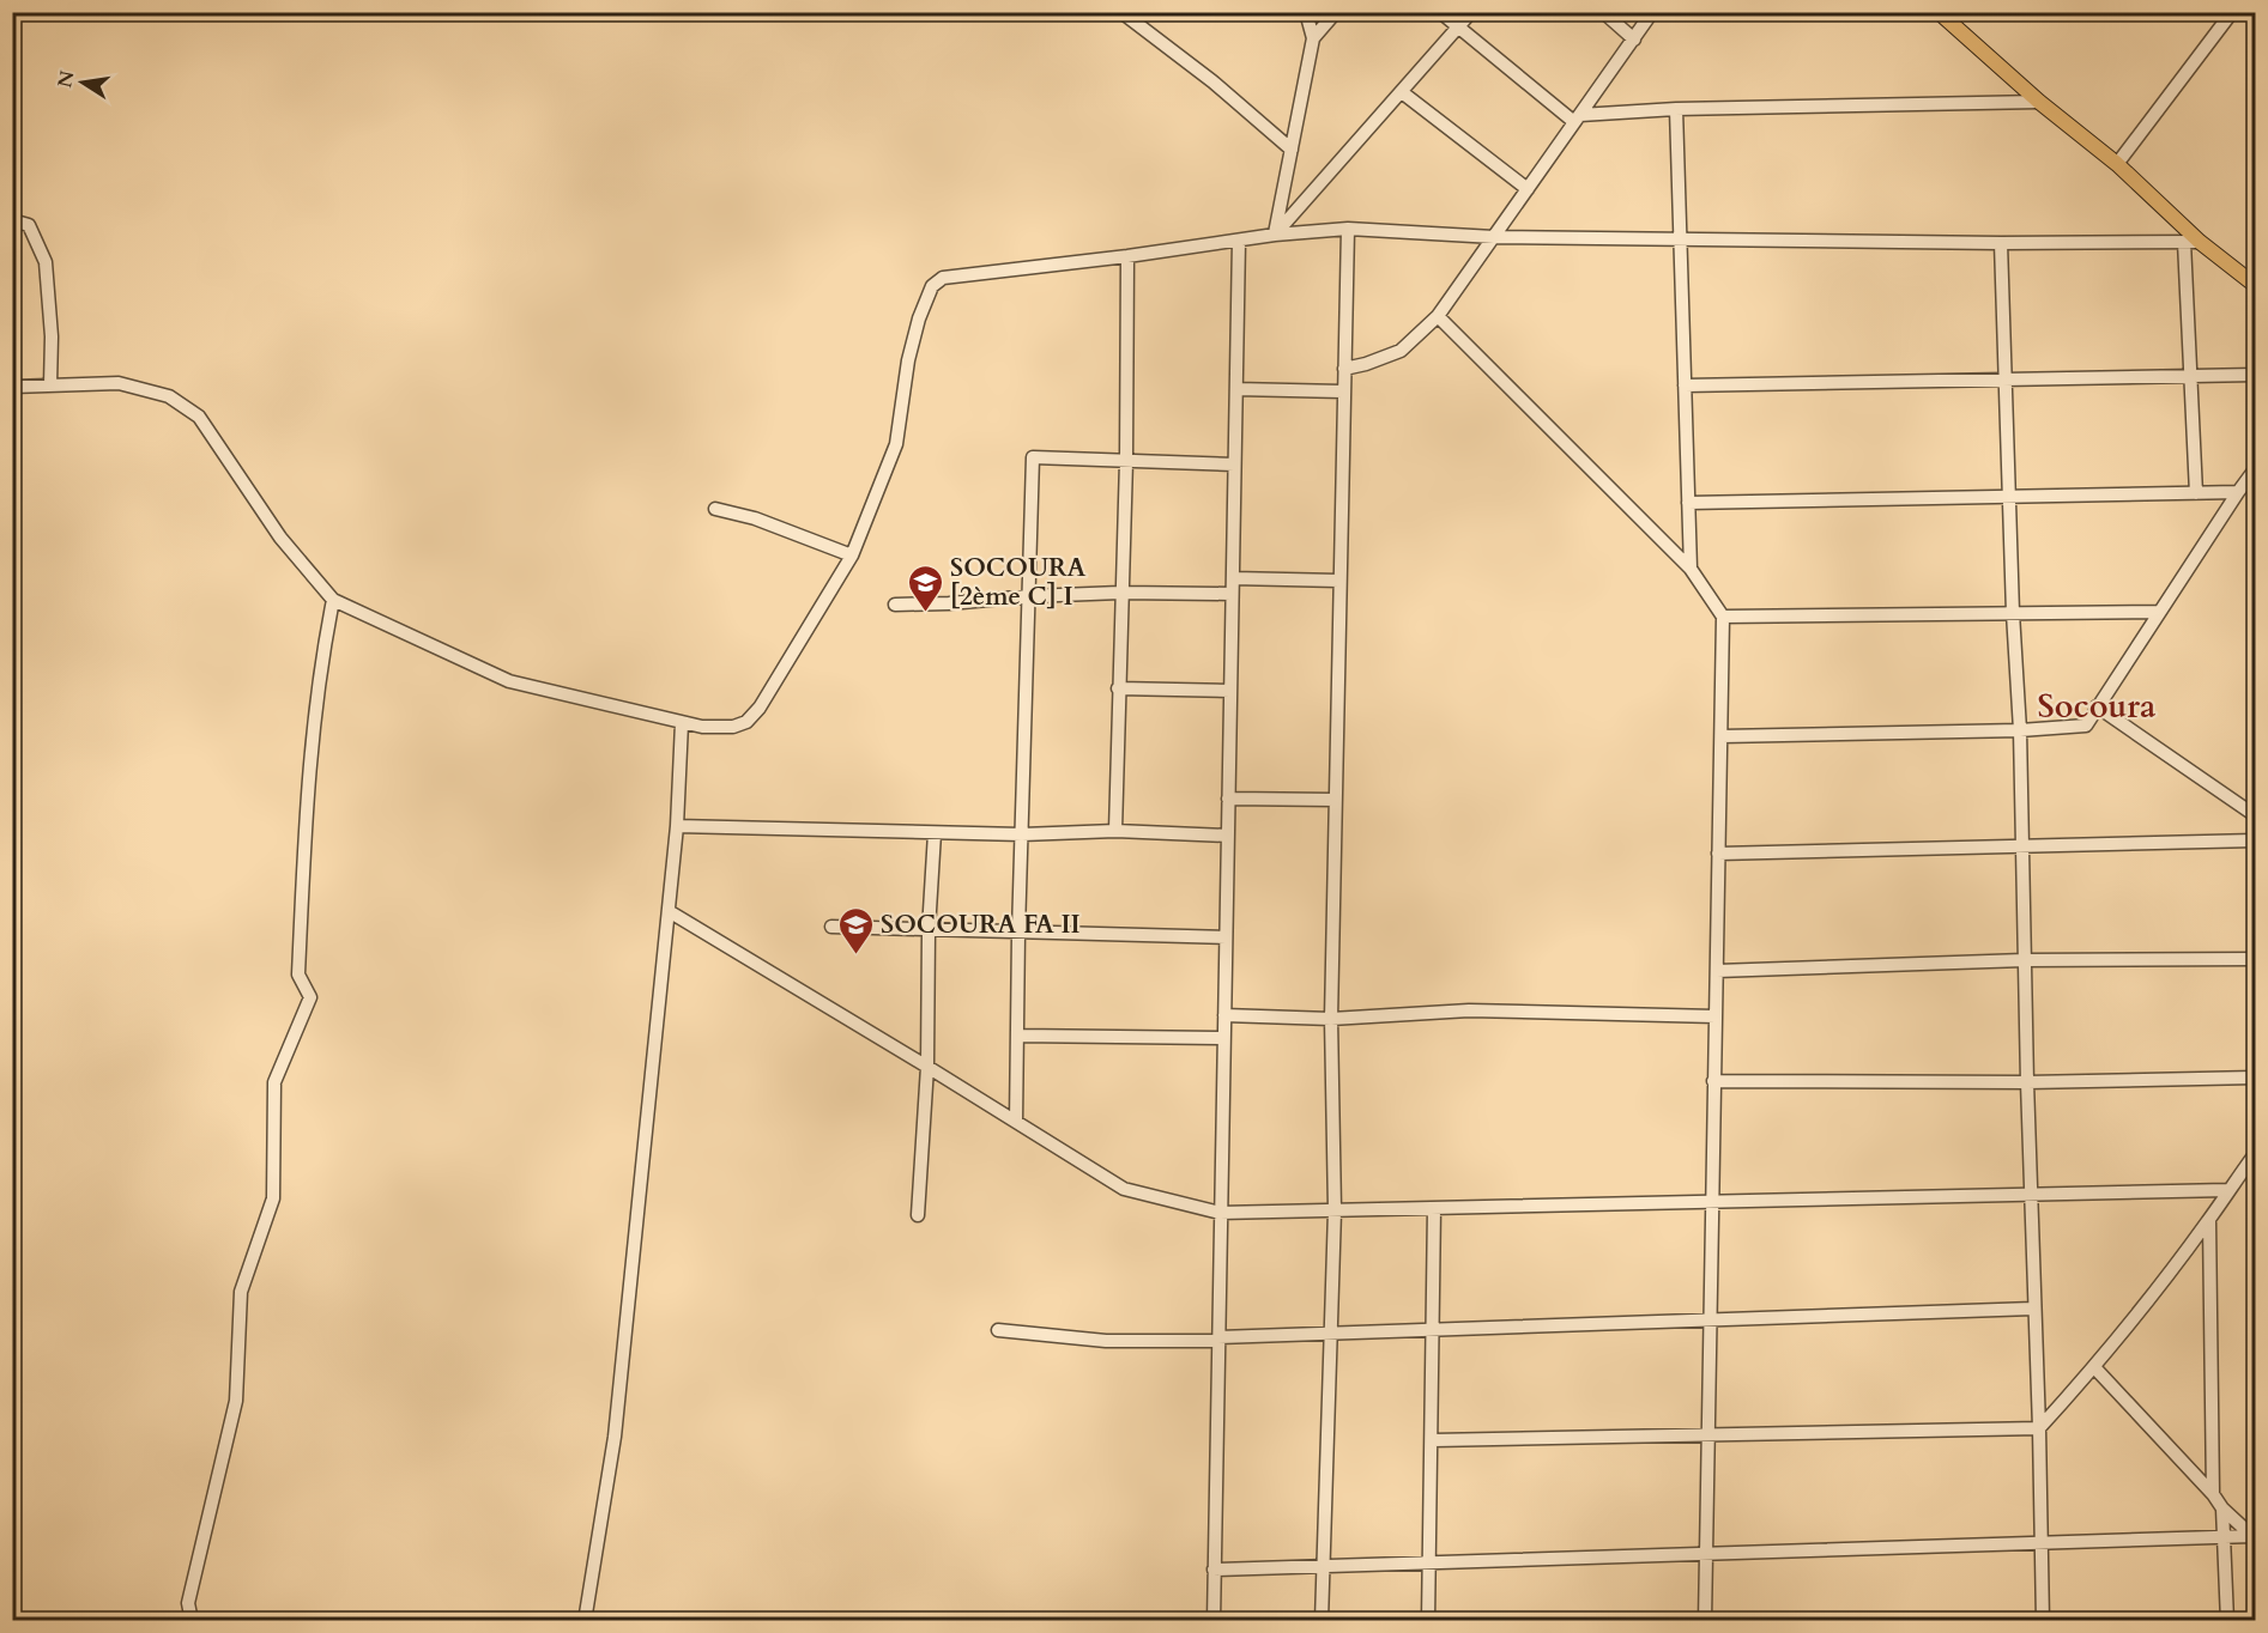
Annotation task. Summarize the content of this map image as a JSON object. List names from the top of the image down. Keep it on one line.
{"districts":["Socoura"],"places":{"school or university":["SOCOURA [2ème C] I","SOCOURA FA II"]},"north":"left"}
